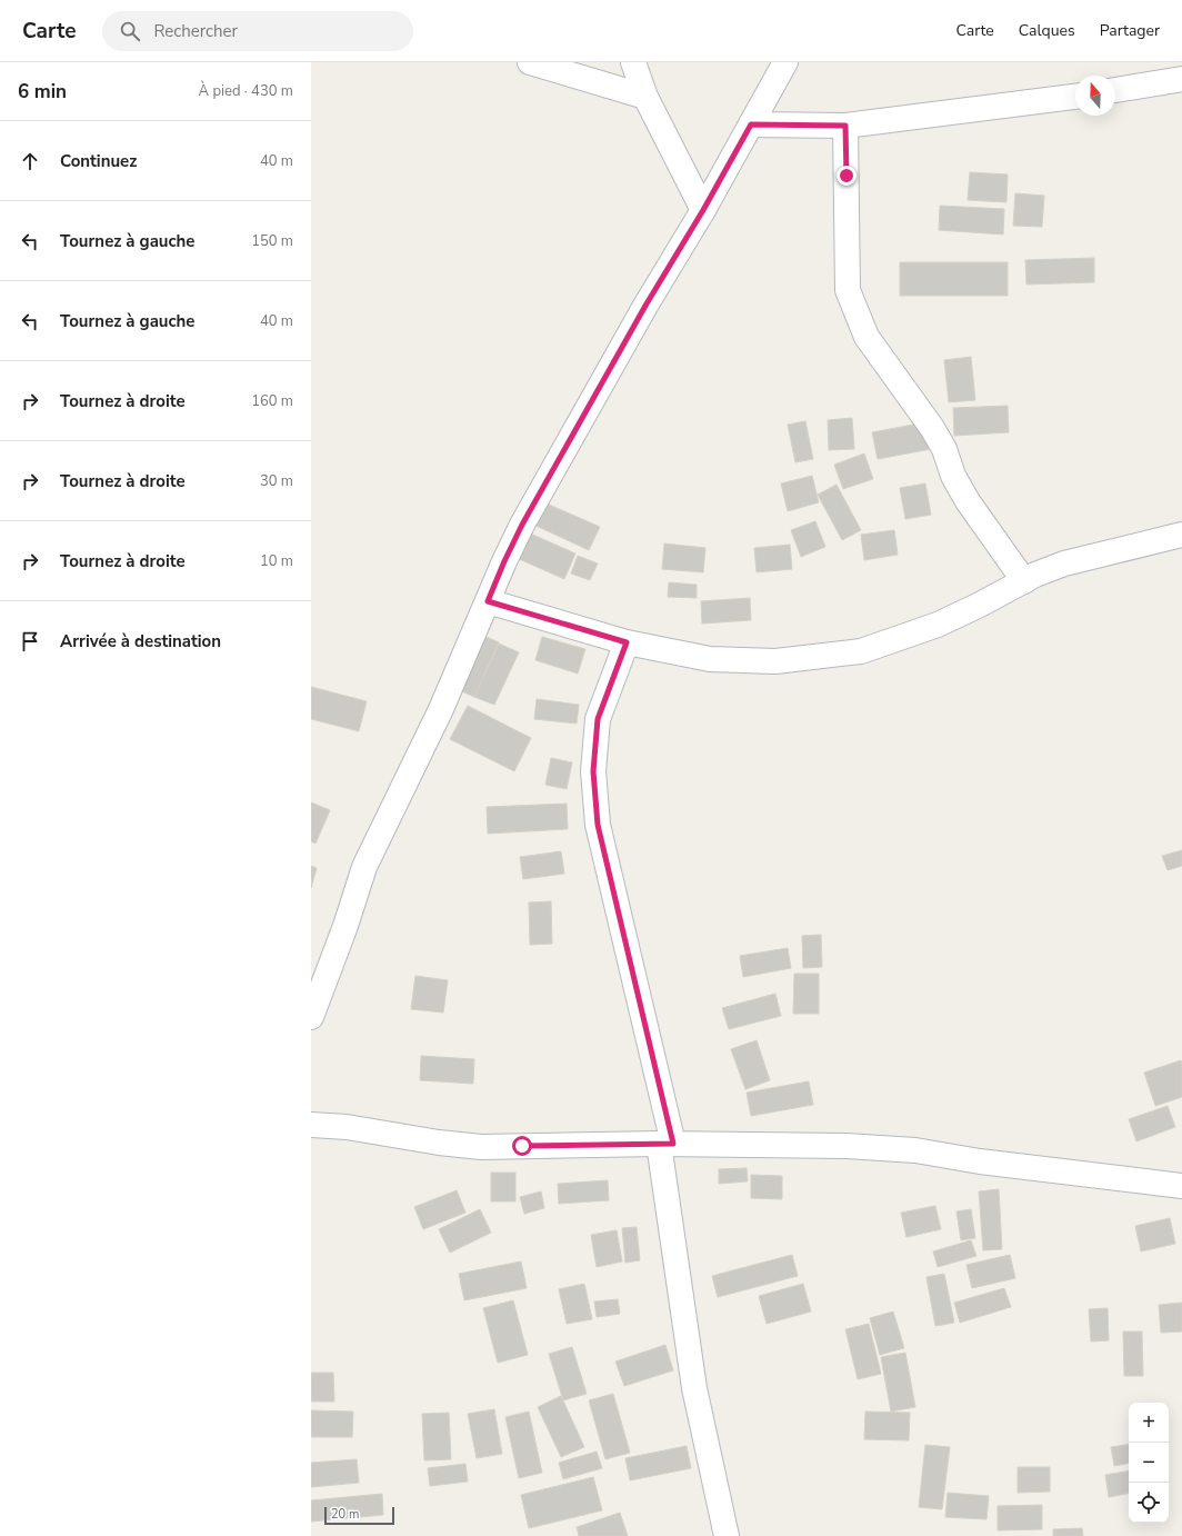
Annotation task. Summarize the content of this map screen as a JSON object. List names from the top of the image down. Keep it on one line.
{"scale_bar":"20 m","north":"top","page":{"header":"Carte","search":"Rechercher","nav":["Carte","Calques","Partager"],"heading":["6 min","À pied · 430 m"],"list":[["Continuez","40 m"],["Tournez à gauche","150 m"],["Tournez à gauche","40 m"],["Tournez à droite","160 m"],["Tournez à droite","30 m"],["Tournez à droite","10 m"],"Arrivée à destination"],"map_buttons":["+","−"],"scale":"20 m"}}
